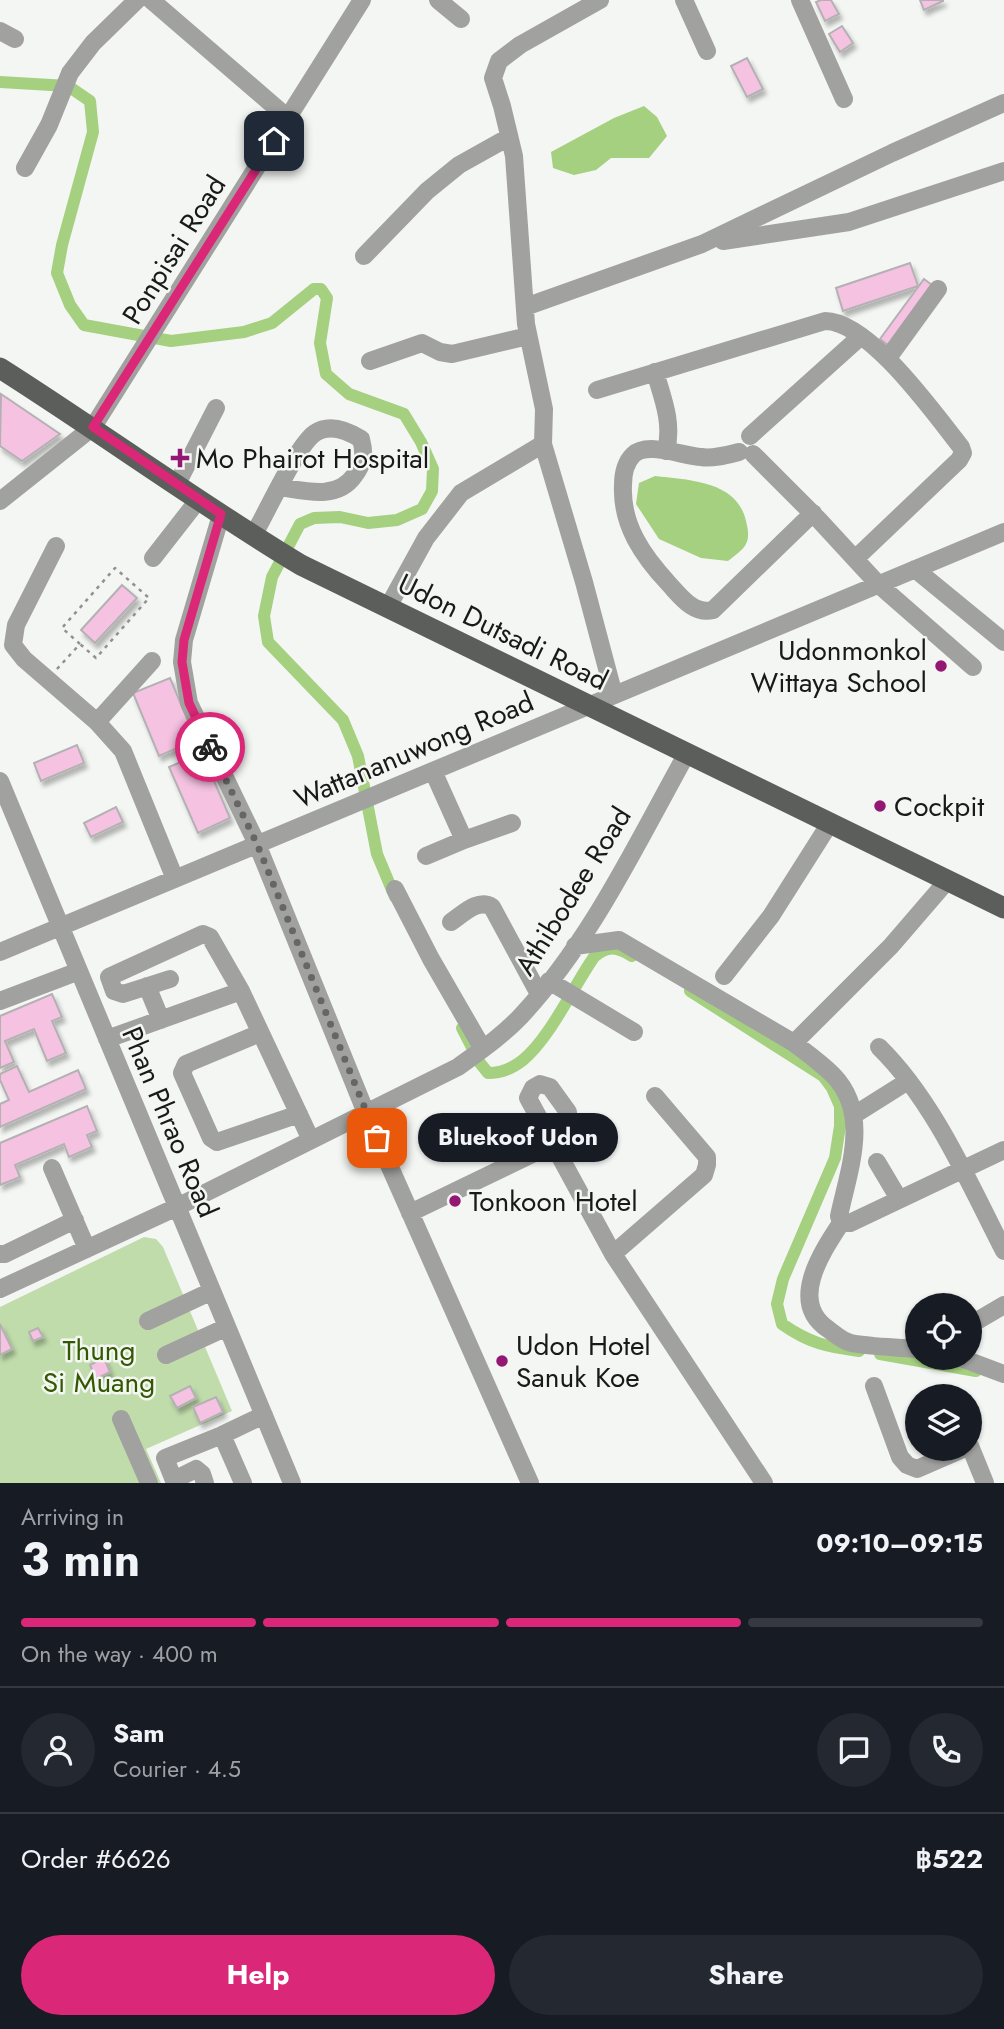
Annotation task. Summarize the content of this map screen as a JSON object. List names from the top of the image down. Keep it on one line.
{"streets":{"main road":["Udon Dutsadi Road"],"street":["Ponpisai Road","Wattananuwong Road","Athibodee Road","Phan Phrao Road"]},"crossings":[["Ponpisai Road","Udon Dutsadi Road"],["Udon Dutsadi Road","Wattananuwong Road"],["Udon Dutsadi Road","Athibodee Road"],["Wattananuwong Road","Phan Phrao Road"],["Athibodee Road","Phan Phrao Road"]],"parks":["Thung Si Muang"],"places":{"health":["Mo Phairot Hospital"],"other":["Udonmonkol Wittaya School","Cockpit","Bluekoof Udon","Tonkoon Hotel","Udon Hotel Sanuk Koe"]},"page":{"bubble":"Bluekoof Udon","heading":["3 min","Arriving in","09:10–09:15"],"panel":["Sam","Courier · 4.5","Order #6626","฿522"],"bar":"On the way · 400 m","buttons":["Help","Share"]}}
